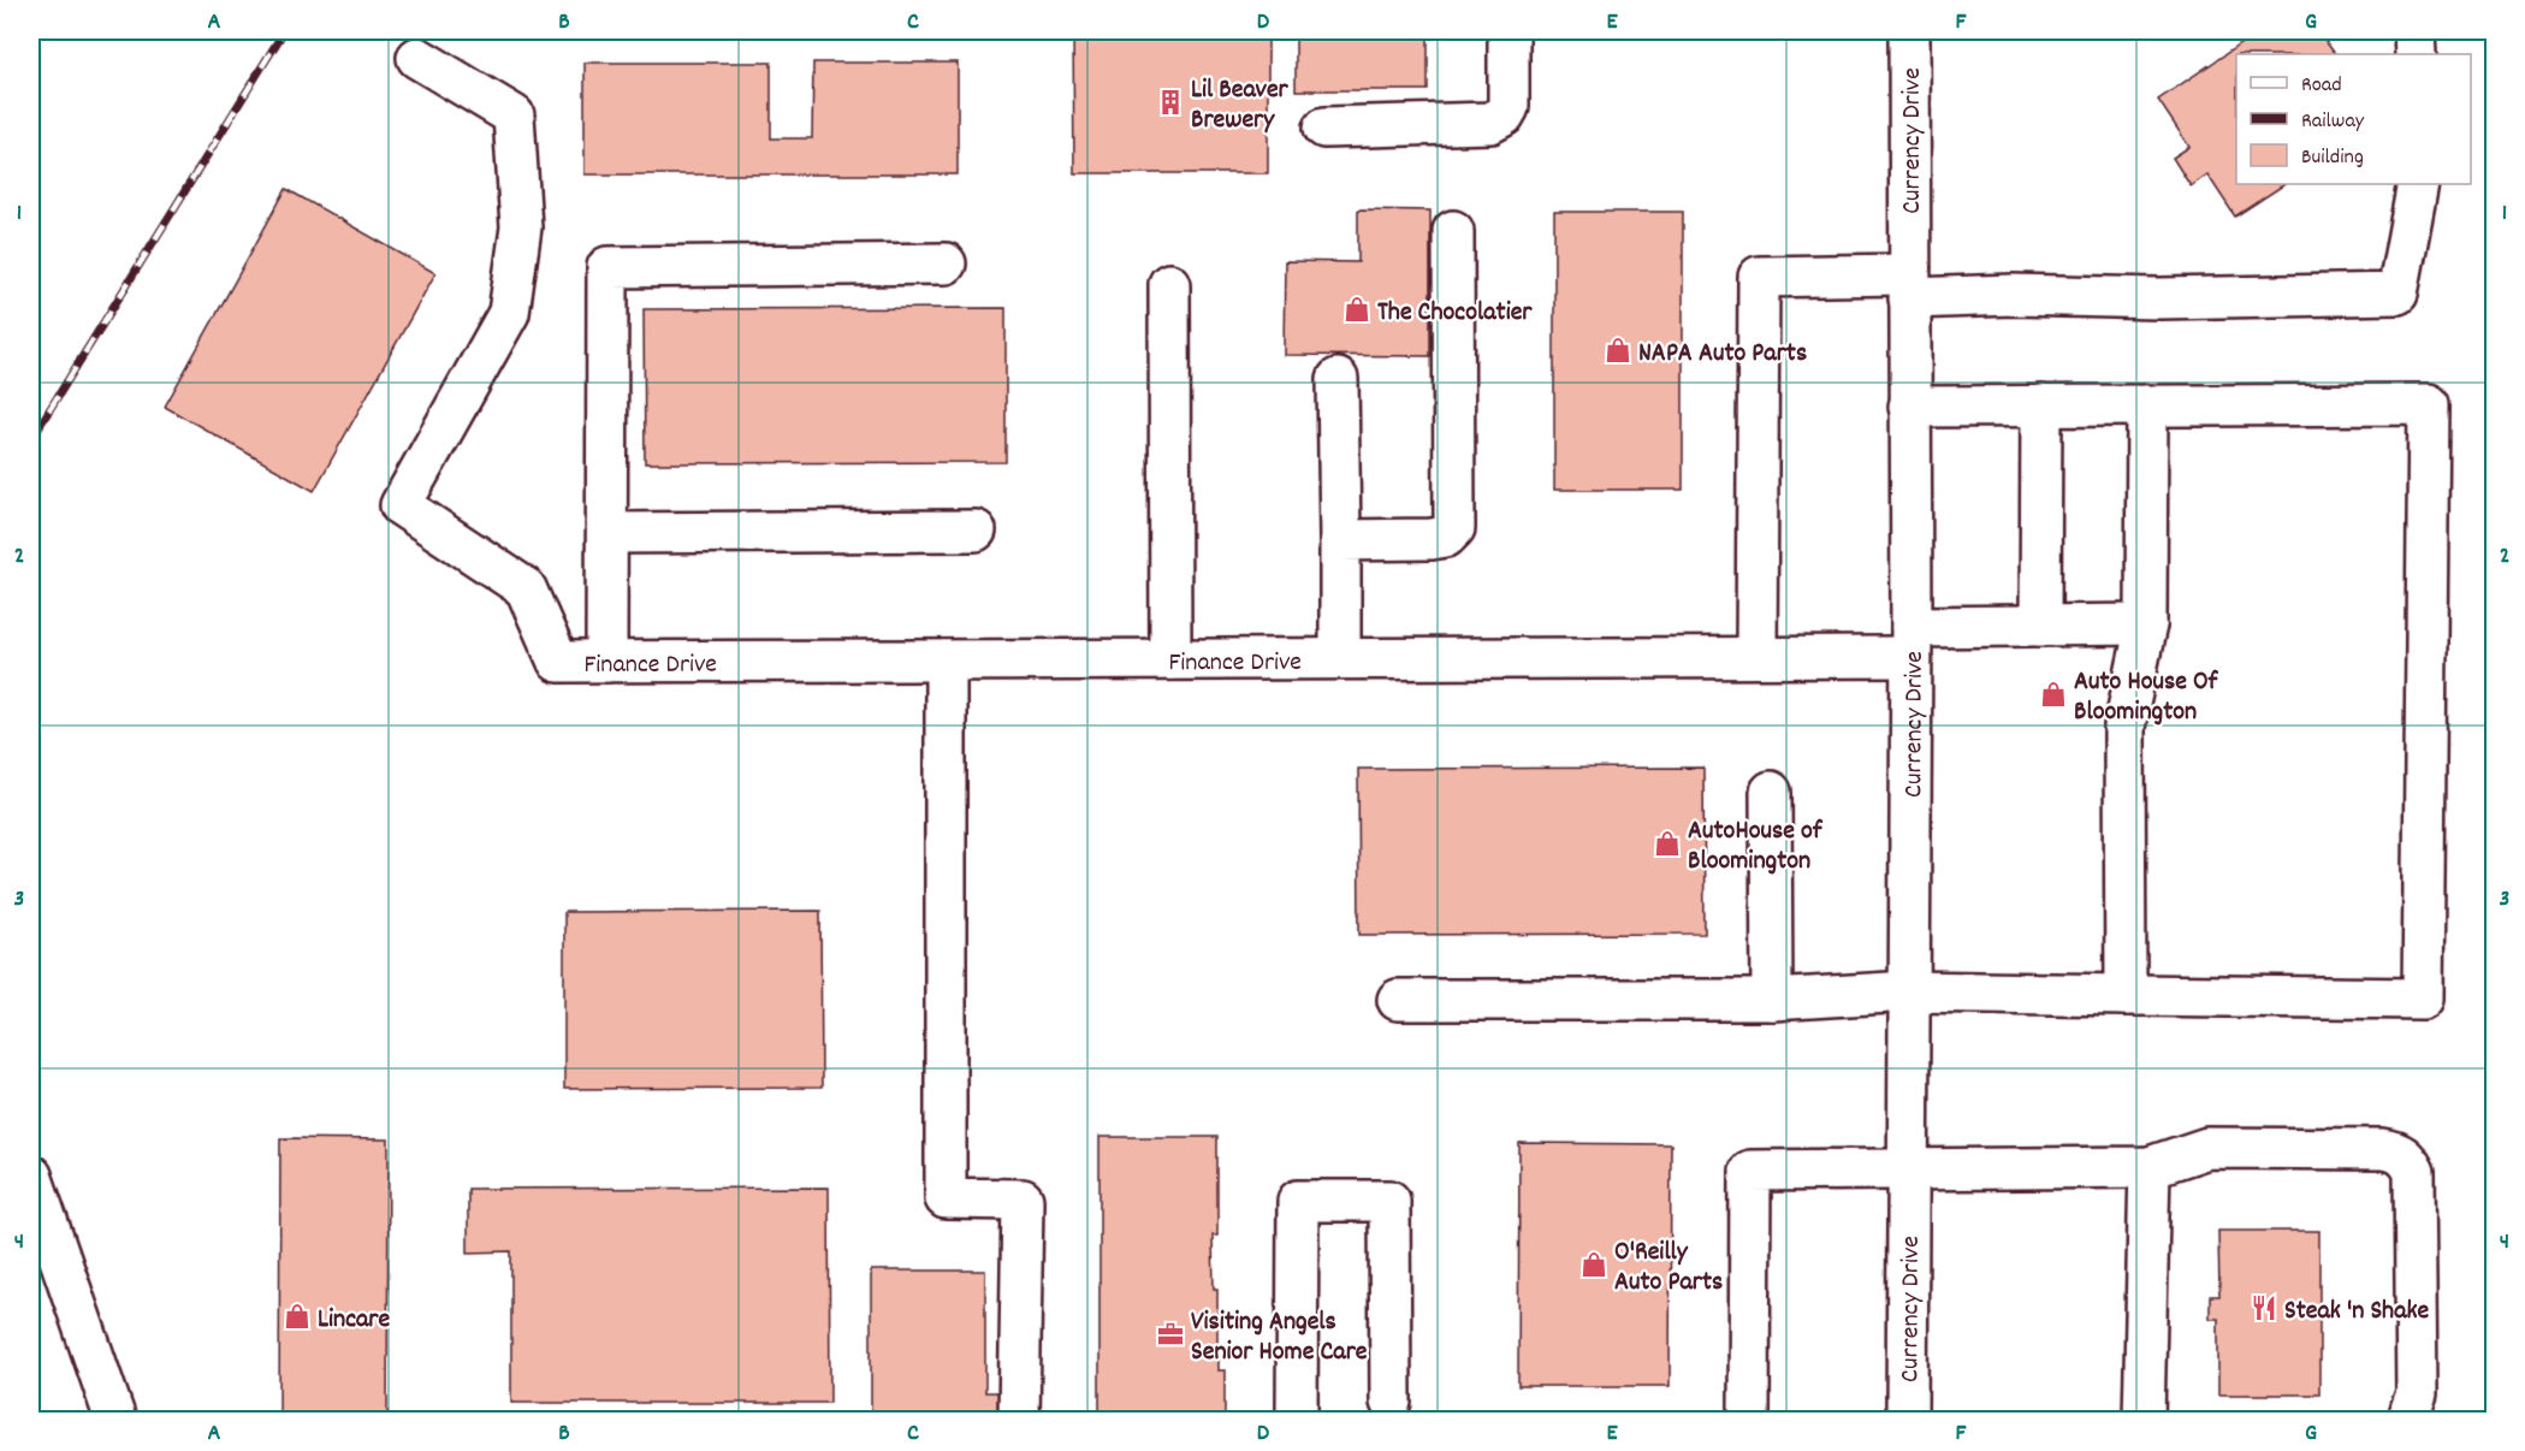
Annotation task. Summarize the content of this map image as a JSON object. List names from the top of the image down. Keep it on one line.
{"streets":{"street":["Currency Drive","Finance Drive"]},"crossings":[["Currency Drive","Finance Drive"]],"places":{"building":["Lil Beaver Brewery"],"shop":["The Chocolatier","NAPA Auto Parts","Auto House Of Bloomington","AutoHouse of Bloomington","O'Reilly Auto Parts","Lincare"],"restaurant":["Steak 'n Shake"],"office":["Visiting Angels Senior Home Care"]},"legend":["Road","Railway","Building"],"grid":{"columns":["A","B","C","D","E","F","G"],"rows":["1","2","3","4"]}}
